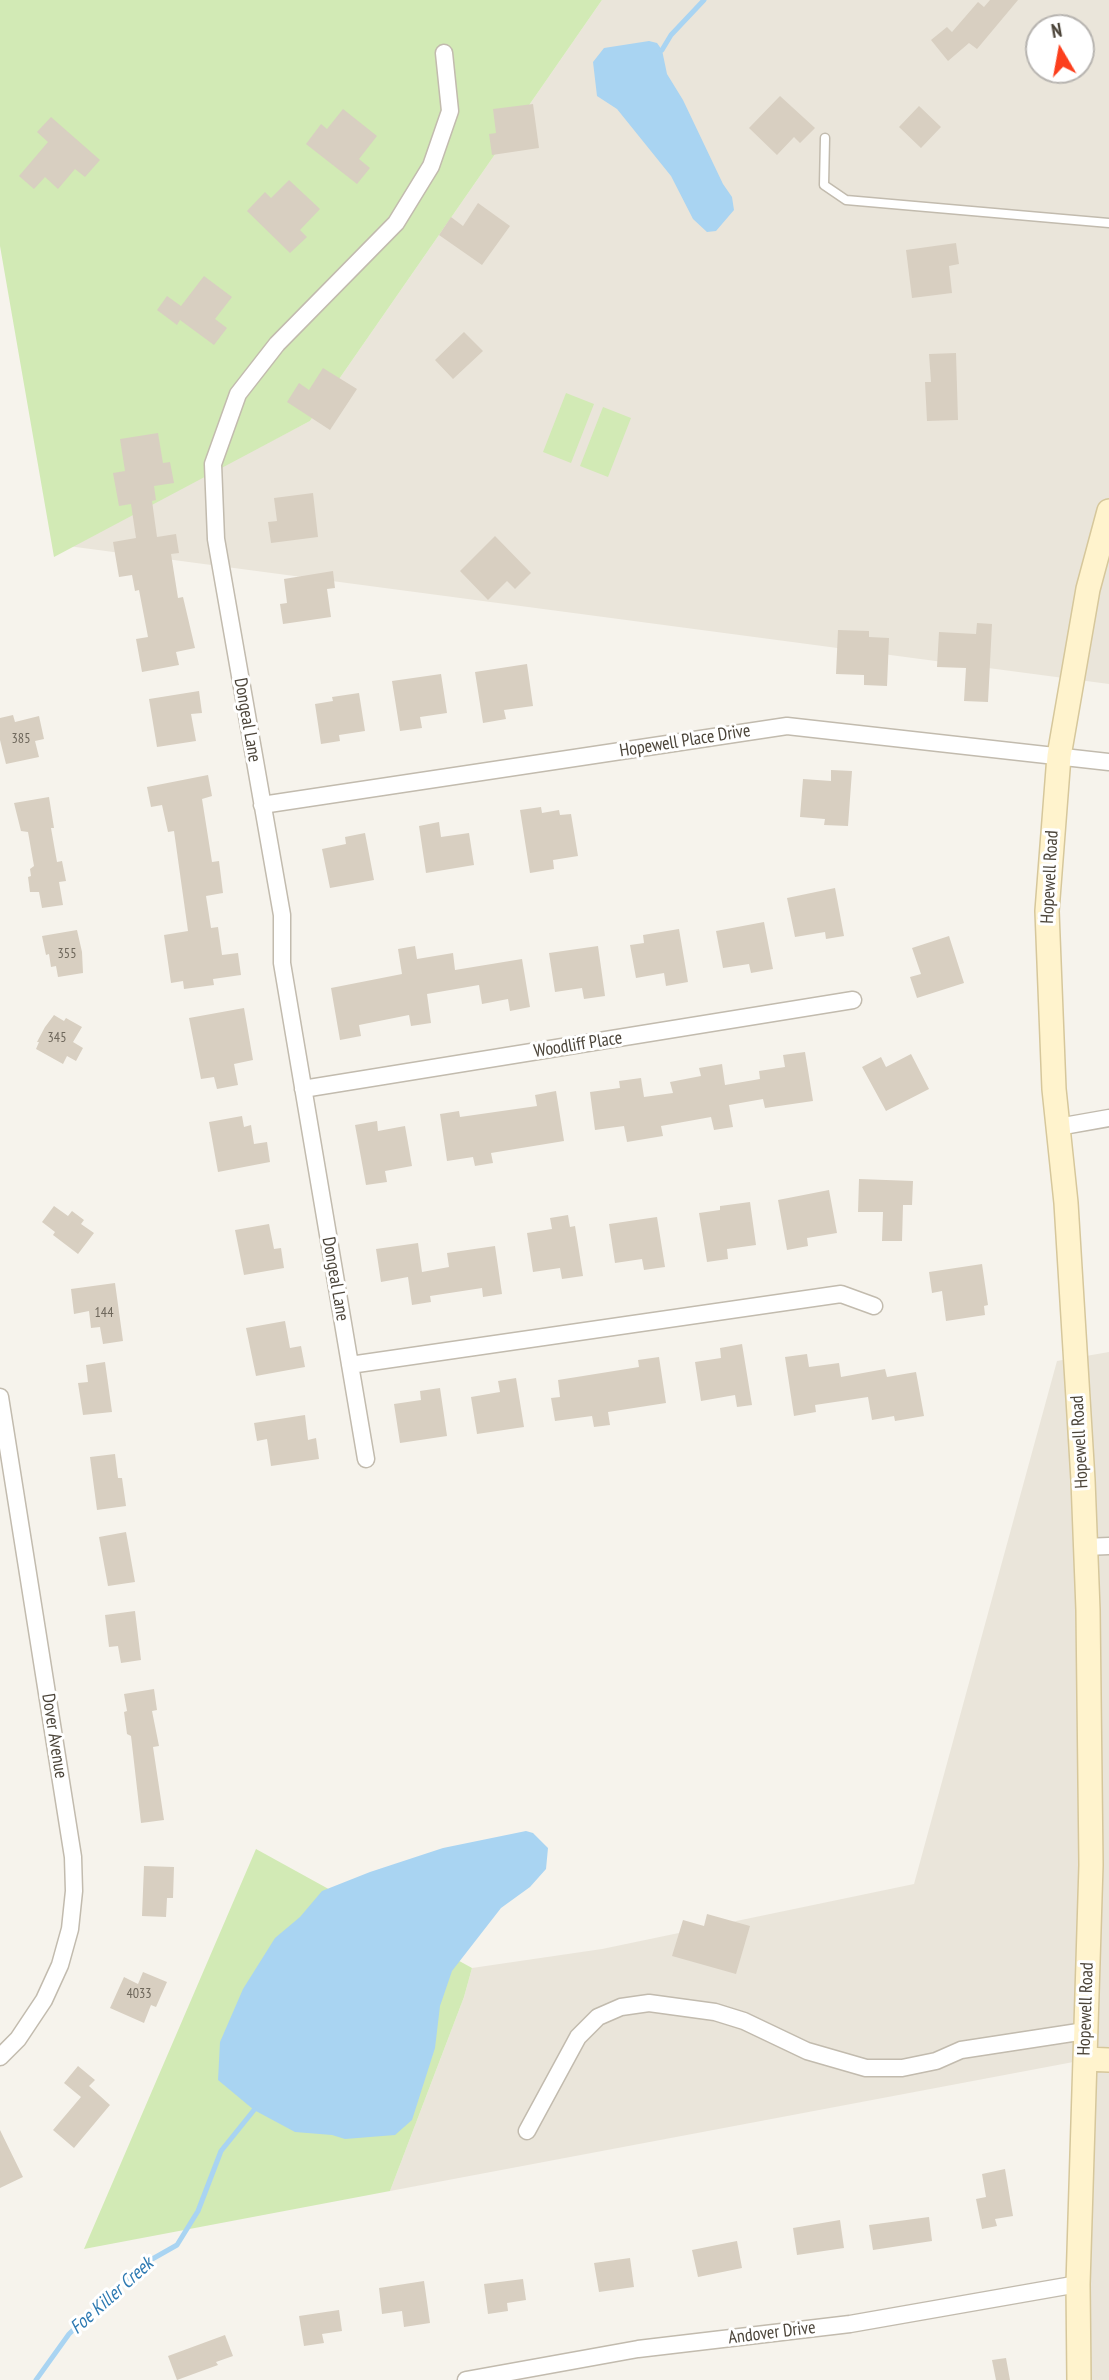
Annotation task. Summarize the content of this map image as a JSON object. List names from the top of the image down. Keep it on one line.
{"streets":{"street":["Dongeal Lane","Hopewell Place Drive","Hopewell Road","Woodliff Place","Dover Avenue","Andover Drive"]},"crossings":[["Dongeal Lane","Hopewell Place Drive"],["Dongeal Lane","Woodliff Place"],["Hopewell Place Drive","Hopewell Road"],["Hopewell Road","Andover Drive"]],"water":["Foe Killer Creek"],"house_numbers":["385","355","345","144","4033"],"north":"top"}
